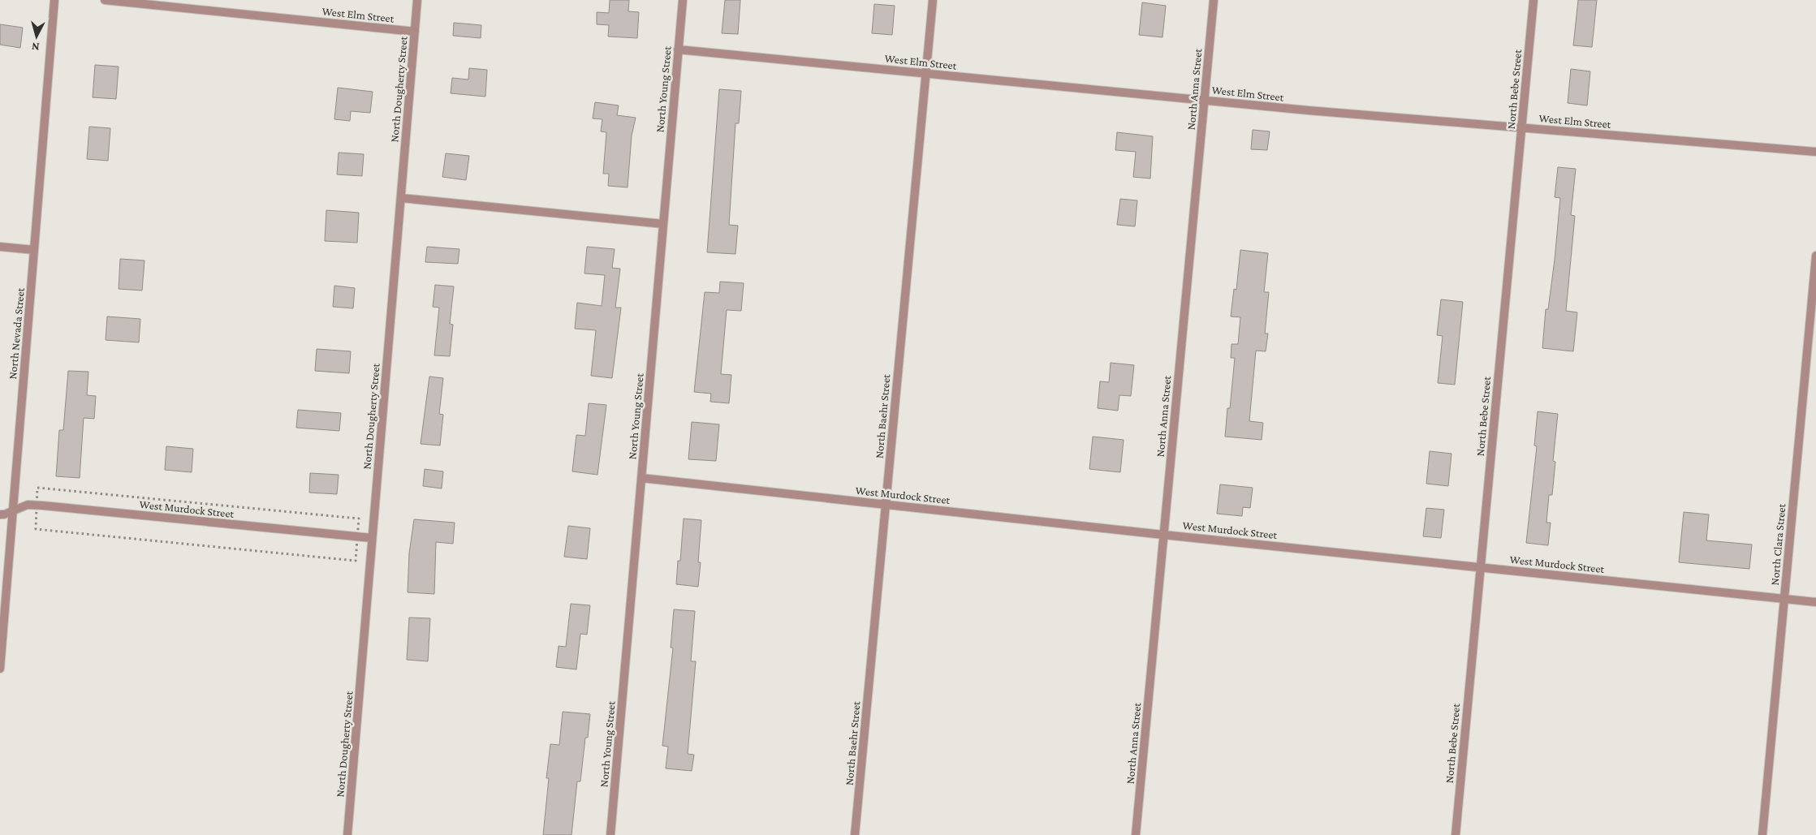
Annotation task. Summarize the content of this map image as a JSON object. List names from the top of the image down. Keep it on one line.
{"streets":{"street":["West Elm Street","North Dougherty Street","North Young Street","North Anna Street","North Bebe Street","North Nevada Street","North Baehr Street","West Murdock Street","North Clara Street"]},"crossings":[["West Elm Street","North Dougherty Street"],["West Elm Street","North Young Street"],["West Elm Street","North Anna Street"],["West Elm Street","North Bebe Street"],["West Elm Street","North Baehr Street"],["North Dougherty Street","West Murdock Street"],["North Young Street","West Murdock Street"],["North Anna Street","West Murdock Street"],["North Bebe Street","West Murdock Street"],["North Nevada Street","West Murdock Street"],["North Baehr Street","West Murdock Street"],["West Murdock Street","North Clara Street"]],"north":"bottom"}
